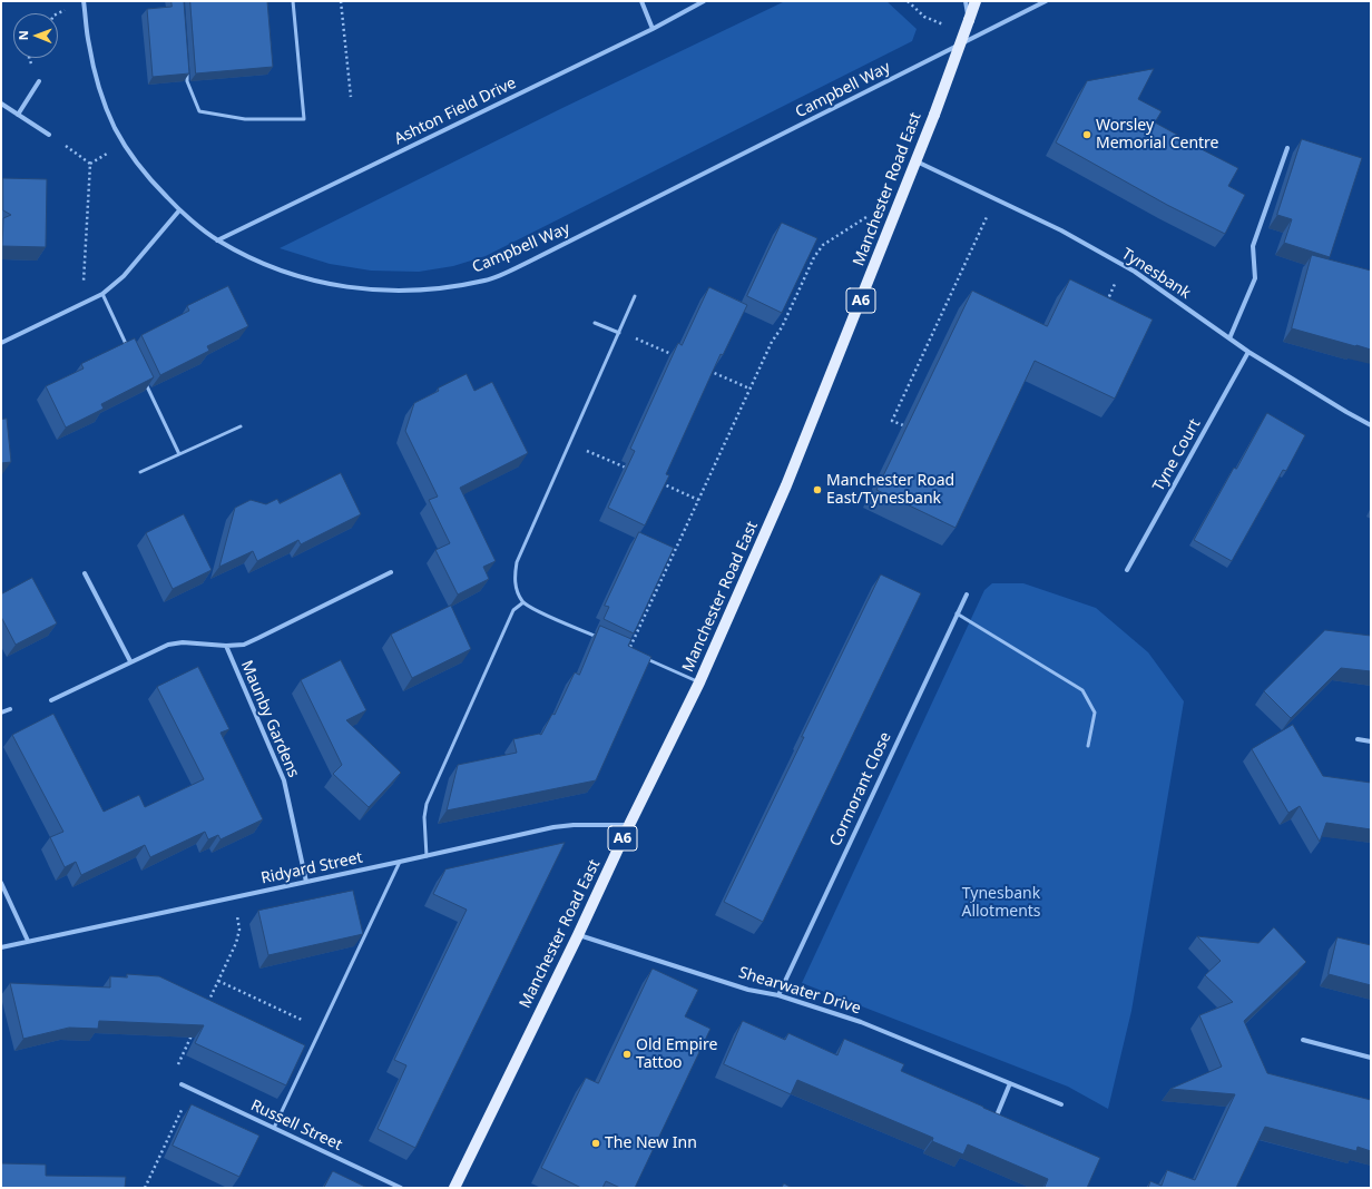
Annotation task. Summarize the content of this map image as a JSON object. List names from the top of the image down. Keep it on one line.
{"streets":{"main road":["Manchester Road East","A6"],"street":["Campbell Way","Ashton Field Drive","Tynesbank","Tyne Court","Maunby Gardens","Cormorant Close","Ridyard Street","Shearwater Drive","Russell Street"]},"crossings":[["Campbell Way","Ashton Field Drive"],["Manchester Road East","Tynesbank"],["Manchester Road East","Ridyard Street"],["Manchester Road East","Shearwater Drive"],["Tynesbank","Tyne Court"],["Maunby Gardens","Ridyard Street"],["Cormorant Close","Shearwater Drive"]],"parks":["Tynesbank Allotments"],"places":["Worsley Memorial Centre","Manchester Road East/Tynesbank","Old Empire Tattoo","The New Inn"],"north":"left"}
